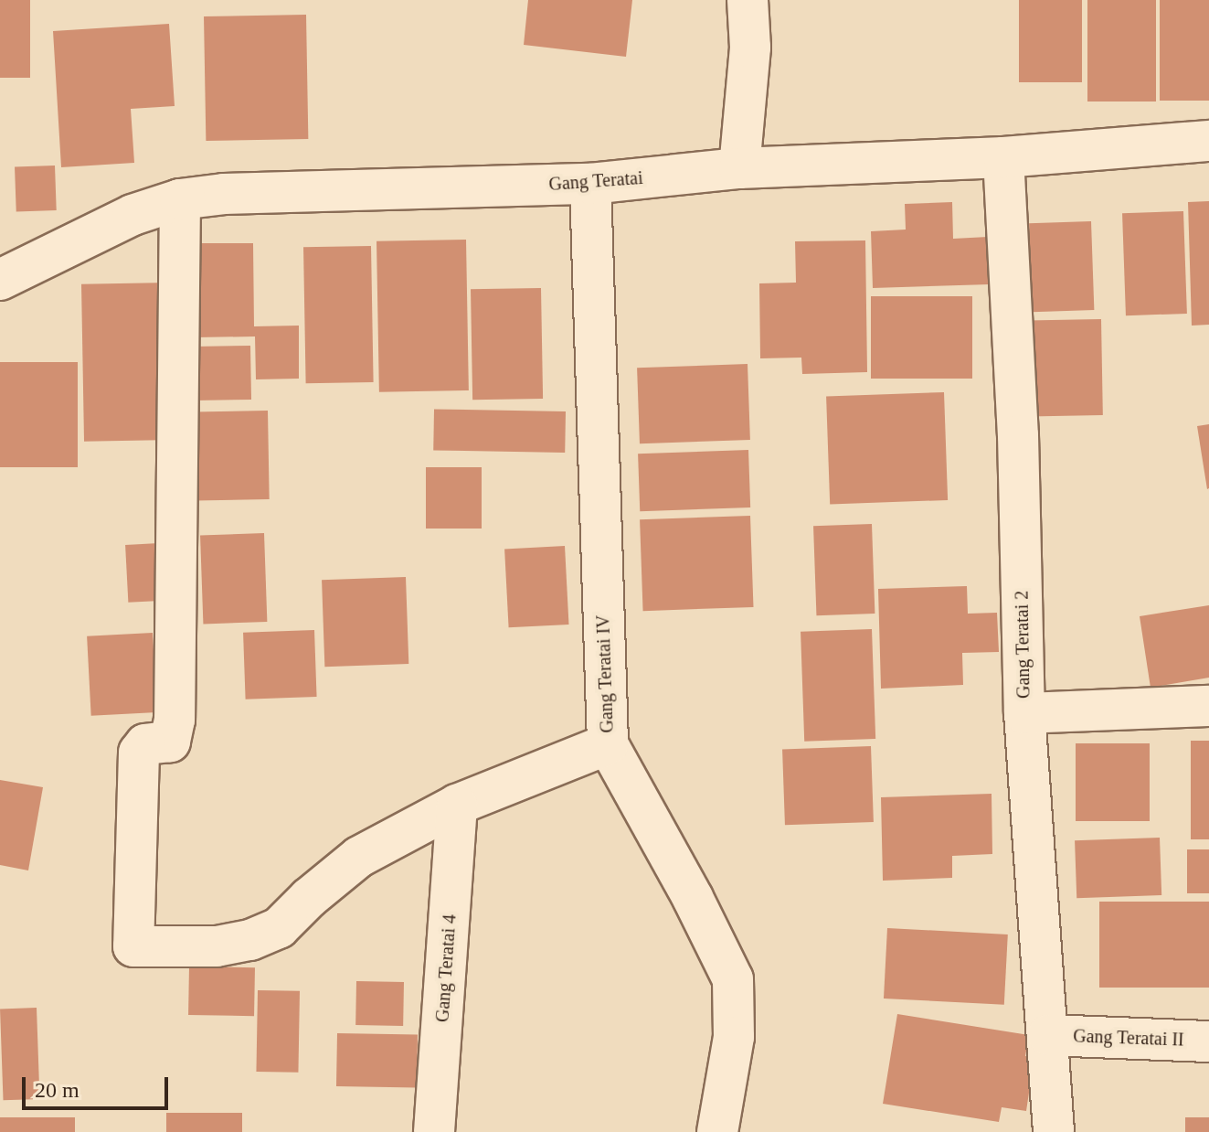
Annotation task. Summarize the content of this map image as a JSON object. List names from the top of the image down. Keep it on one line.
{"streets":{"street":["Gang Teratai","Gang Teratai 2","Gang Teratai IV","Gang Teratai 4","Gang Teratai II"]},"crossings":[["Gang Teratai","Gang Teratai 2"],["Gang Teratai","Gang Teratai IV"],["Gang Teratai 2","Gang Teratai II"]],"scale_bar":"20 m"}
